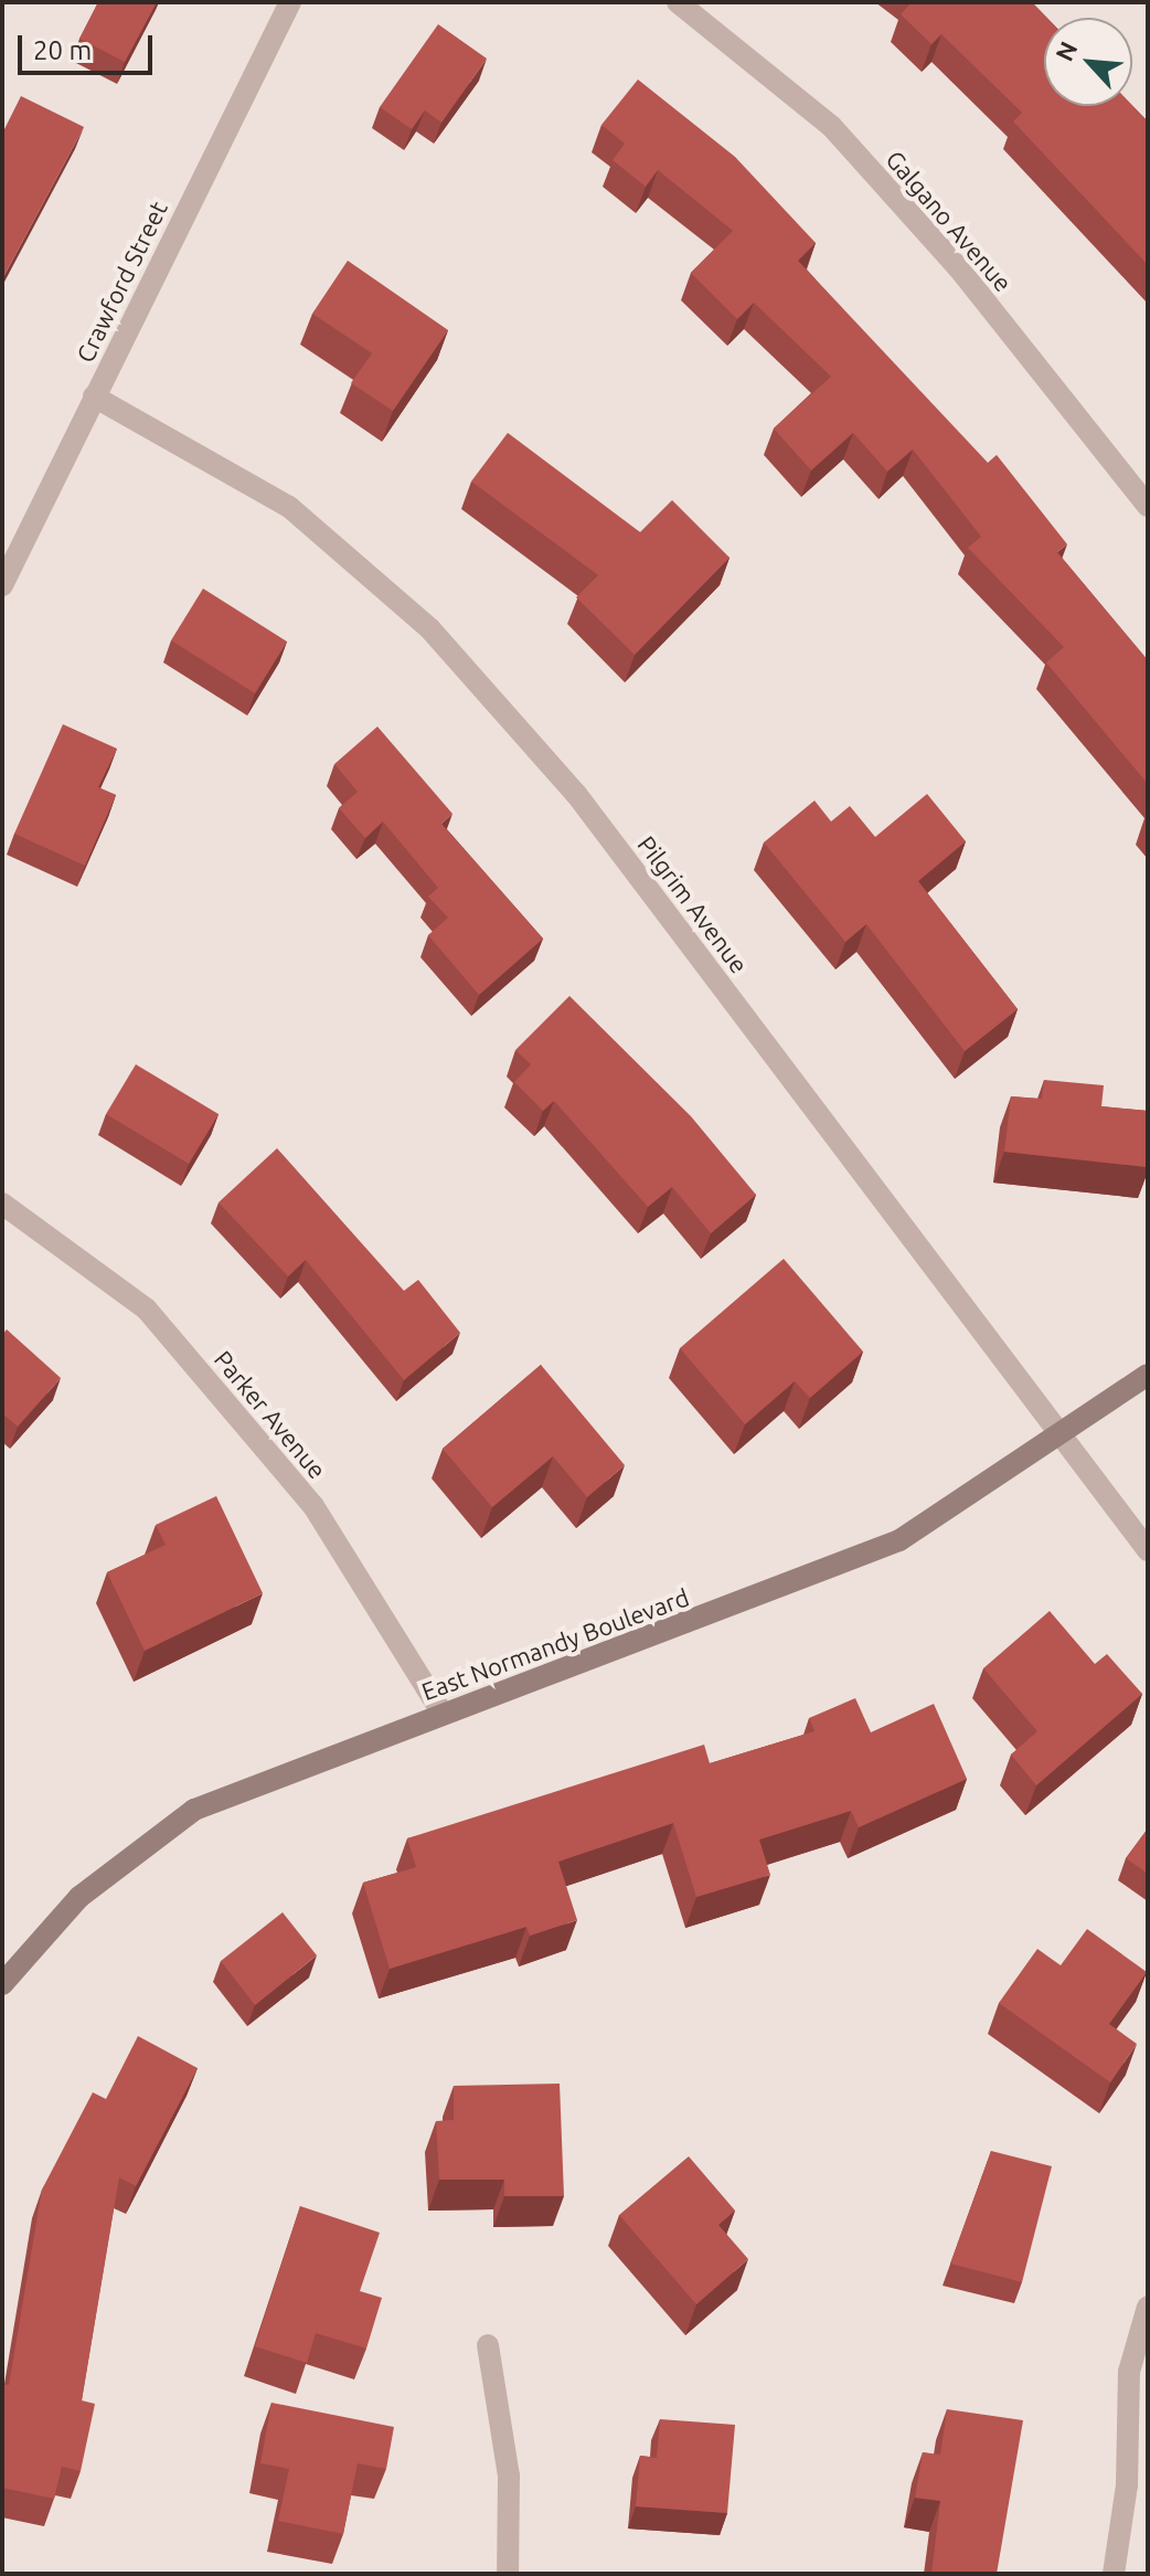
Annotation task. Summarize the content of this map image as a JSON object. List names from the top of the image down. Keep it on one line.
{"streets":{"street":["Galgano Avenue","Crawford Street","Pilgrim Avenue","Parker Avenue","East Normandy Boulevard"]},"crossings":[["Crawford Street","Pilgrim Avenue"],["Pilgrim Avenue","East Normandy Boulevard"],["Parker Avenue","East Normandy Boulevard"]],"scale_bar":"20 m","north":"top left"}
